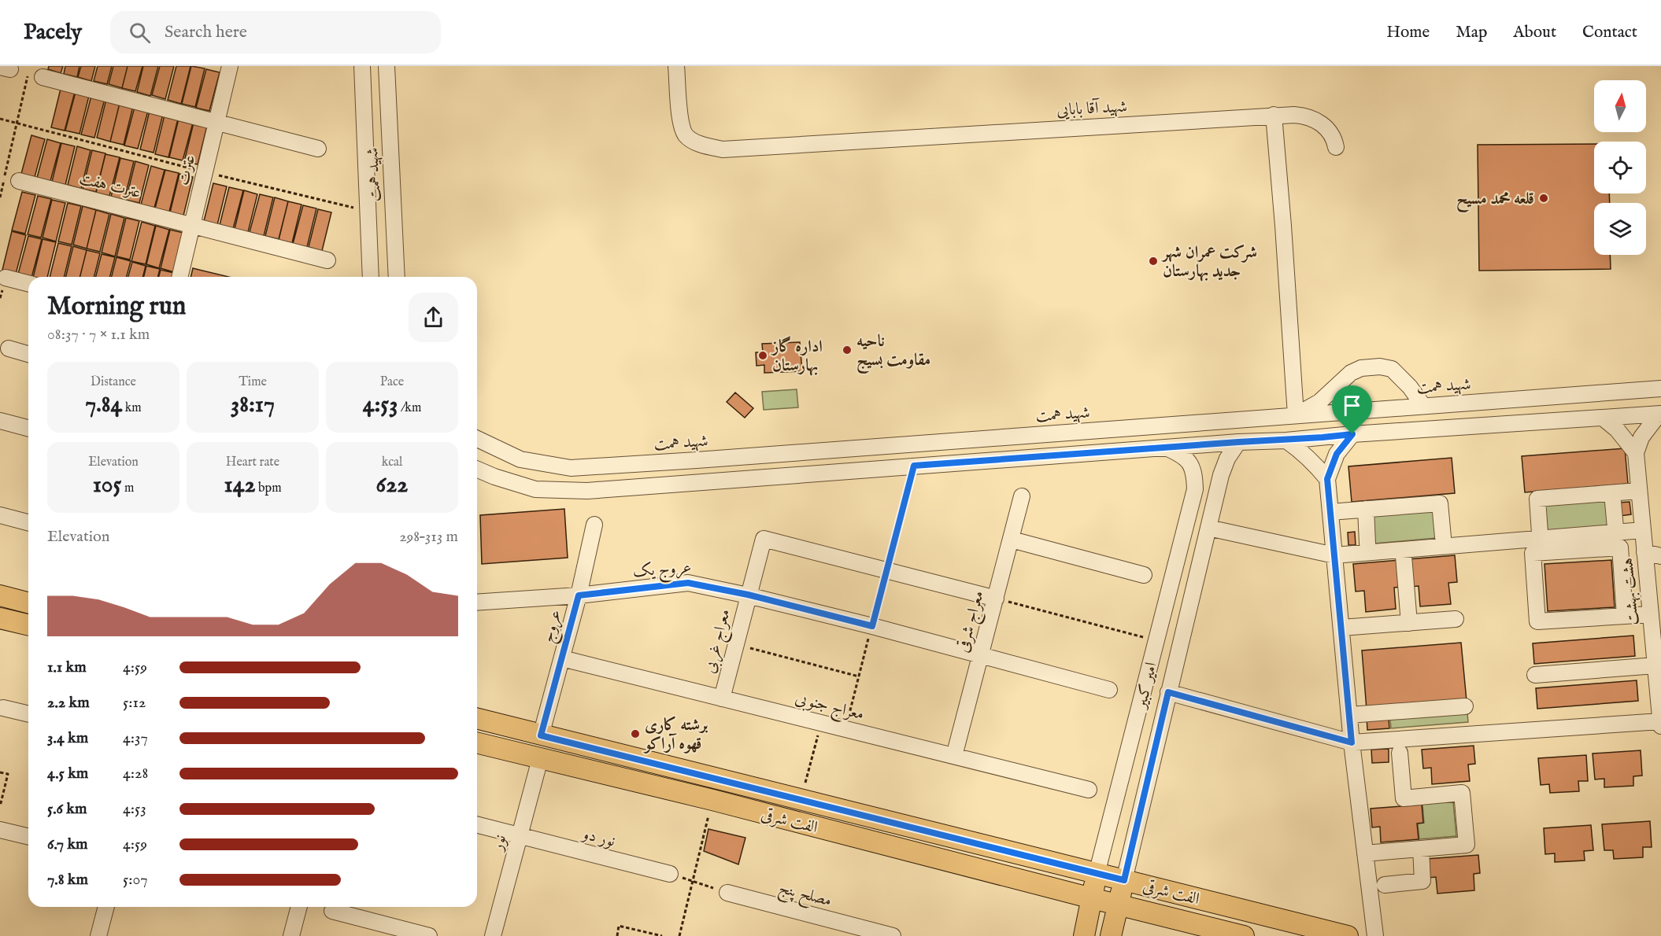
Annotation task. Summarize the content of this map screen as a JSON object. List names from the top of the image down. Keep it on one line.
{"streets":{"main road":["امیر کبیر","الفت شرقی"],"street":["شهید آقا بابایی","عترت","شهید همت","عترت هفت","عروج یک","هشت بهشت","معراج شرقی","عروج","معراج غربی","معراج جنوبی","نور دو","نور","مصلح پنج"]},"crossings":[["عترت","عترت هفت"],["عروج یک","معراج شرقی"],["عروج یک","عروج"],["عروج یک","معراج غربی"],["معراج شرقی","معراج جنوبی"],["عروج","معراج جنوبی"],["عروج","الفت شرقی"],["معراج غربی","معراج جنوبی"],["امیر کبیر","الفت شرقی"],["الفت شرقی","نور"],["نور دو","نور"]],"places":["قلعه محمد مسیح","شرکت عمران شهر جدید بهارستان","ناحیه مقاومت بسیج","اداره گاز بهارستان","برشته کاری قهوه آراکو"],"north":"top","page":{"header":"Pacely","search":"Search here","nav":["Home","Map","About","Contact"],"heading":["Morning run","08:37 · 7 × 1.1 km"],"stats":[["Distance","7.84 km"],["Time","38:17"],["Pace","4:53 /km"],["Elevation","105 m"],["Heart rate","142 bpm"],["kcal","622"]],"chart":["Elevation","298–313 m"],"list":[{"name":"1.1 km","note":"4:59"},{"name":"2.2 km","note":"5:12"},{"name":"3.4 km","note":"4:37"},{"name":"4.5 km","note":"4:28"},{"name":"5.6 km","note":"4:53"},{"name":"6.7 km","note":"4:59"},{"name":"7.8 km","note":"5:07"}]}}
